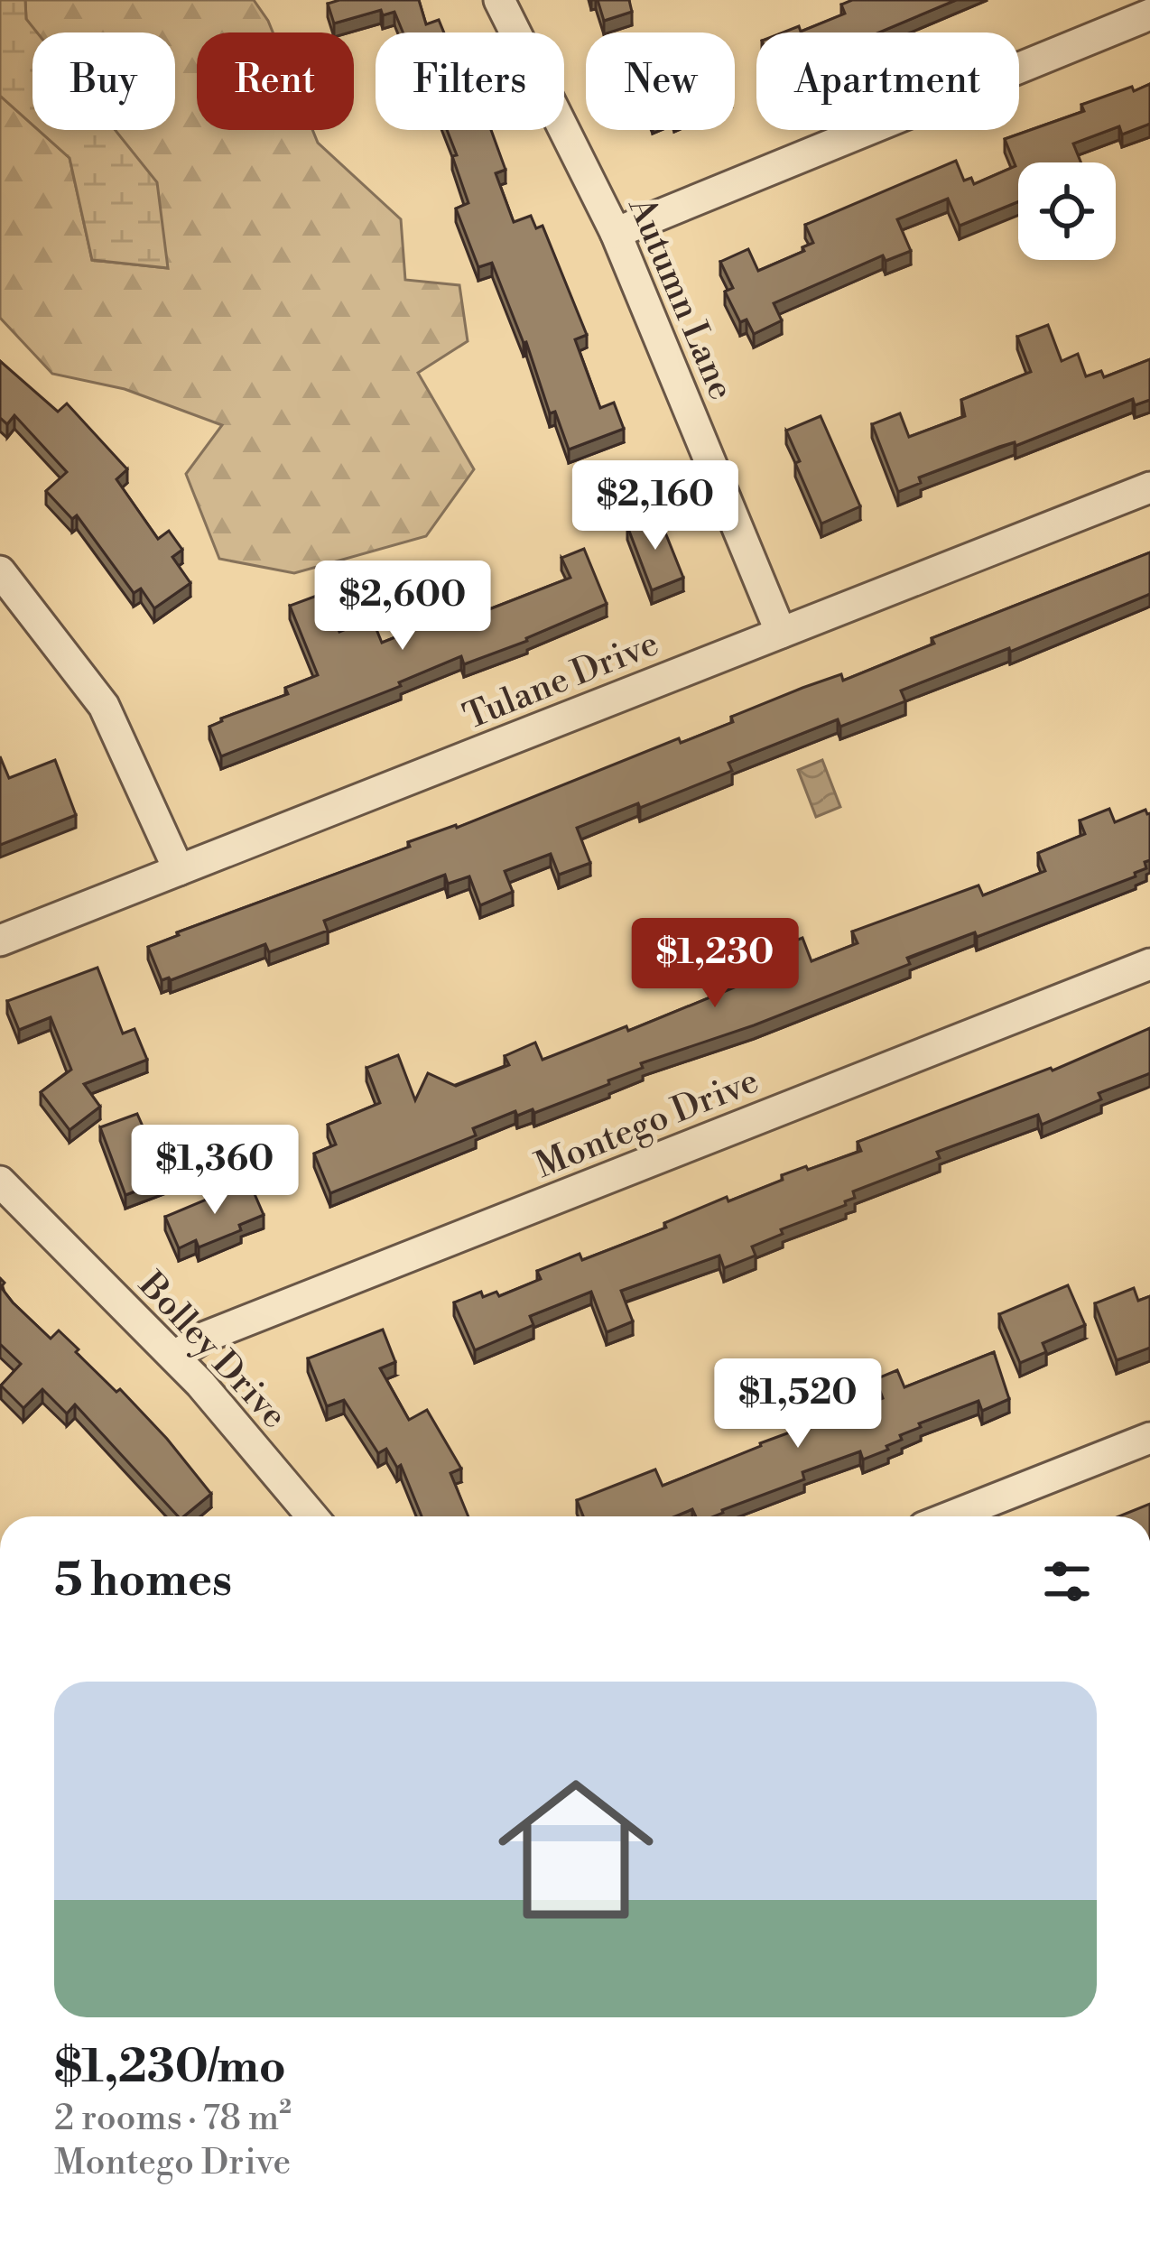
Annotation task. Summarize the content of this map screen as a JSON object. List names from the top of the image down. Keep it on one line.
{"streets":{"street":["Autumn Lane","Tulane Drive","Montego Drive","Bolley Drive"]},"crossings":[["Autumn Lane","Tulane Drive"],["Montego Drive","Bolley Drive"]],"page":{"chip":["Buy","Rent","Filters","New","Apartment"],"price":["$2,160","$2,600","$1,230","$1,360","$1,520"],"heading":"5 homes","list":[{"name":"$1,230/mo","note":"2 rooms · 78 m² · Montego Drive"}]}}
